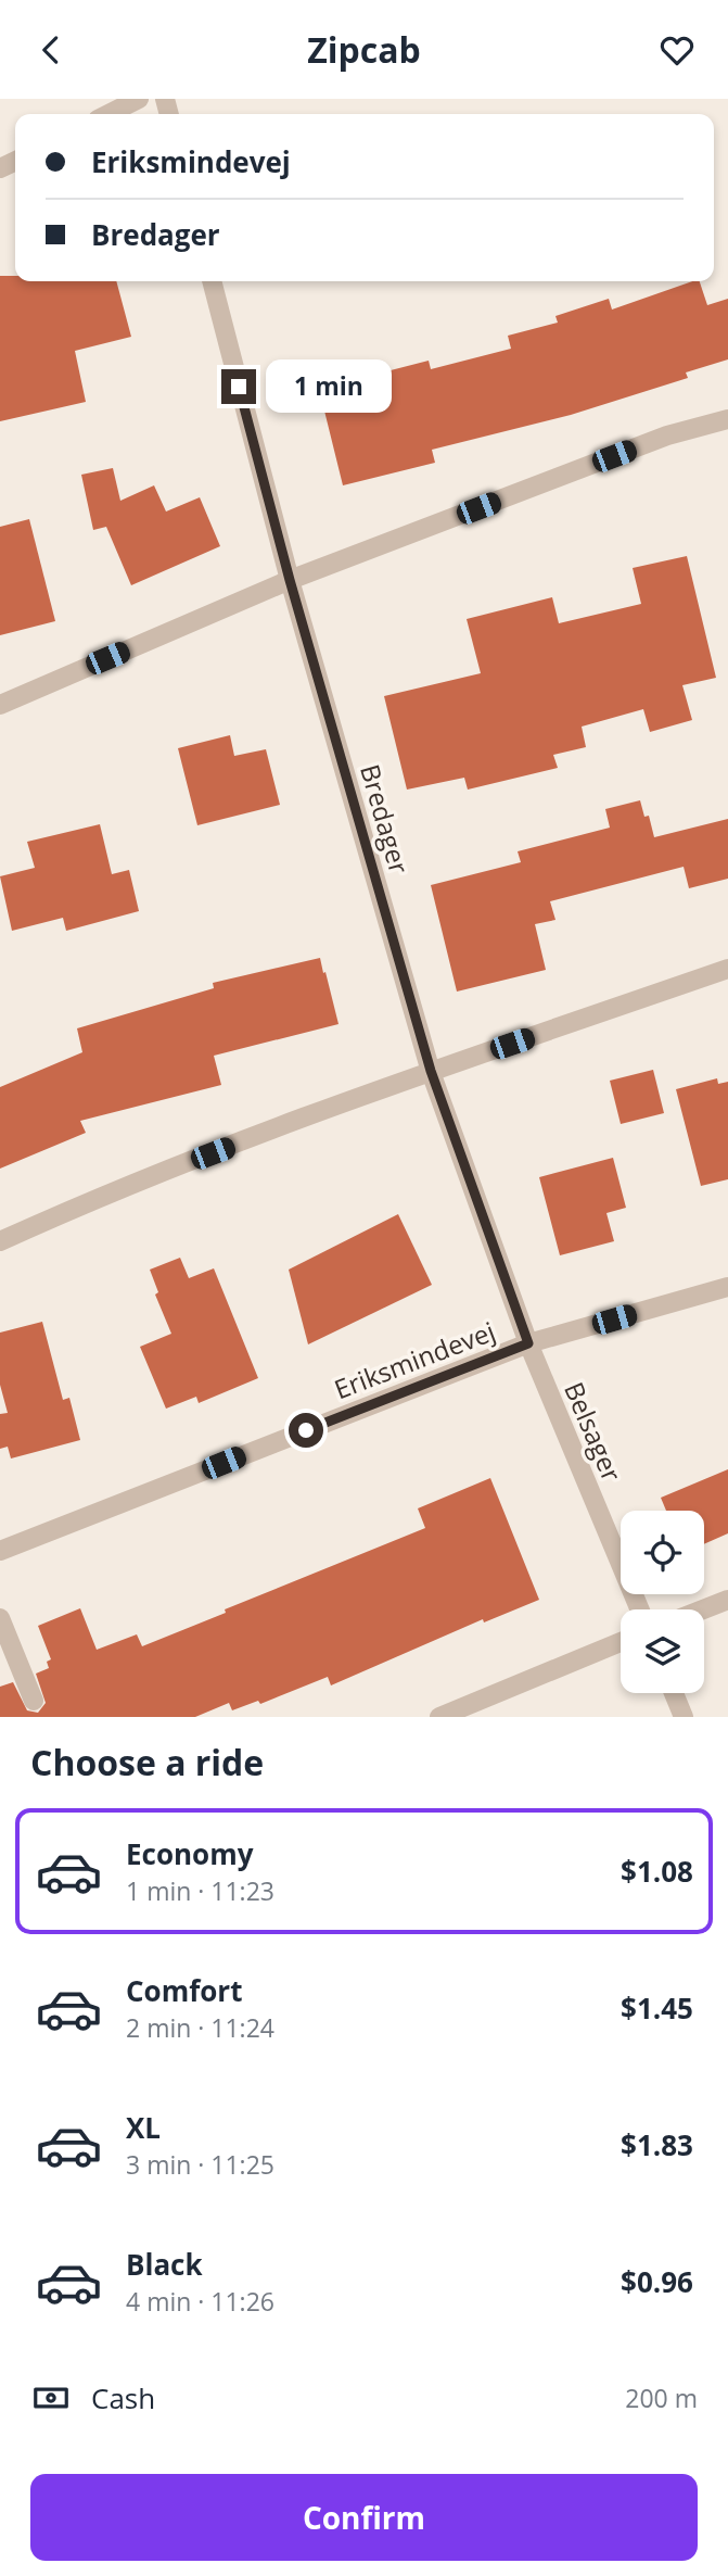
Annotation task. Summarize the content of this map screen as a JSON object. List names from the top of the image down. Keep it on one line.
{"streets":{"street":["Bredager","Eriksmindevej","Belsager"]},"crossings":[["Bredager","Eriksmindevej"],["Bredager","Belsager"],["Eriksmindevej","Belsager"]],"page":{"header":"Zipcab","banner":["Eriksmindevej","Bredager"],"bubble":"1 min","heading":"Choose a ride","list":[{"name":"Economy","note":"1 min · 11:23","value":"$1.08"},{"name":"Comfort","note":"2 min · 11:24","value":"$1.45"},{"name":"XL","note":"3 min · 11:25","value":"$1.83"},{"name":"Black","note":"4 min · 11:26","value":"$0.96"}],"pay":["Cash","200 m"],"buttons":"Confirm"}}
